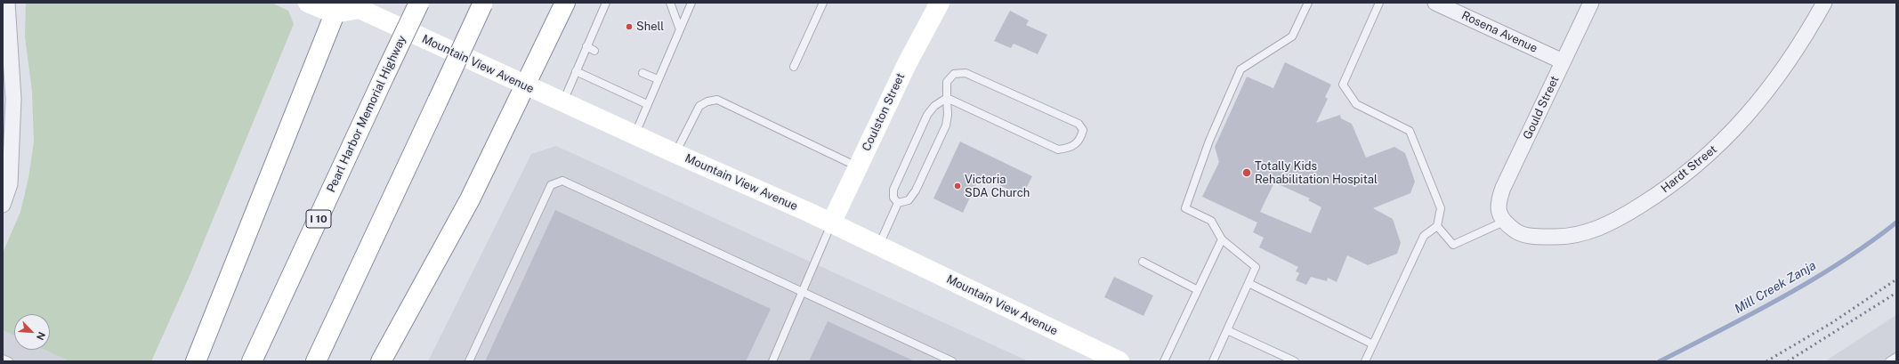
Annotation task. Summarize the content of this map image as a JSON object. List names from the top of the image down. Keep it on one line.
{"streets":{"main road":["Mountain View Avenue","Coulston Street","Pearl Harbor Memorial Highway","I 10"],"street":["Rosena Avenue","Gould Street","Hardt Street"]},"crossings":[["Rosena Avenue","Gould Street"],["Mountain View Avenue","Coulston Street"],["Gould Street","Hardt Street"]],"water":["Mill Creek Zanja"],"places":["Shell","Totally Kids Rehabilitation Hospital","Victoria SDA Church"],"north":"bottom right"}
